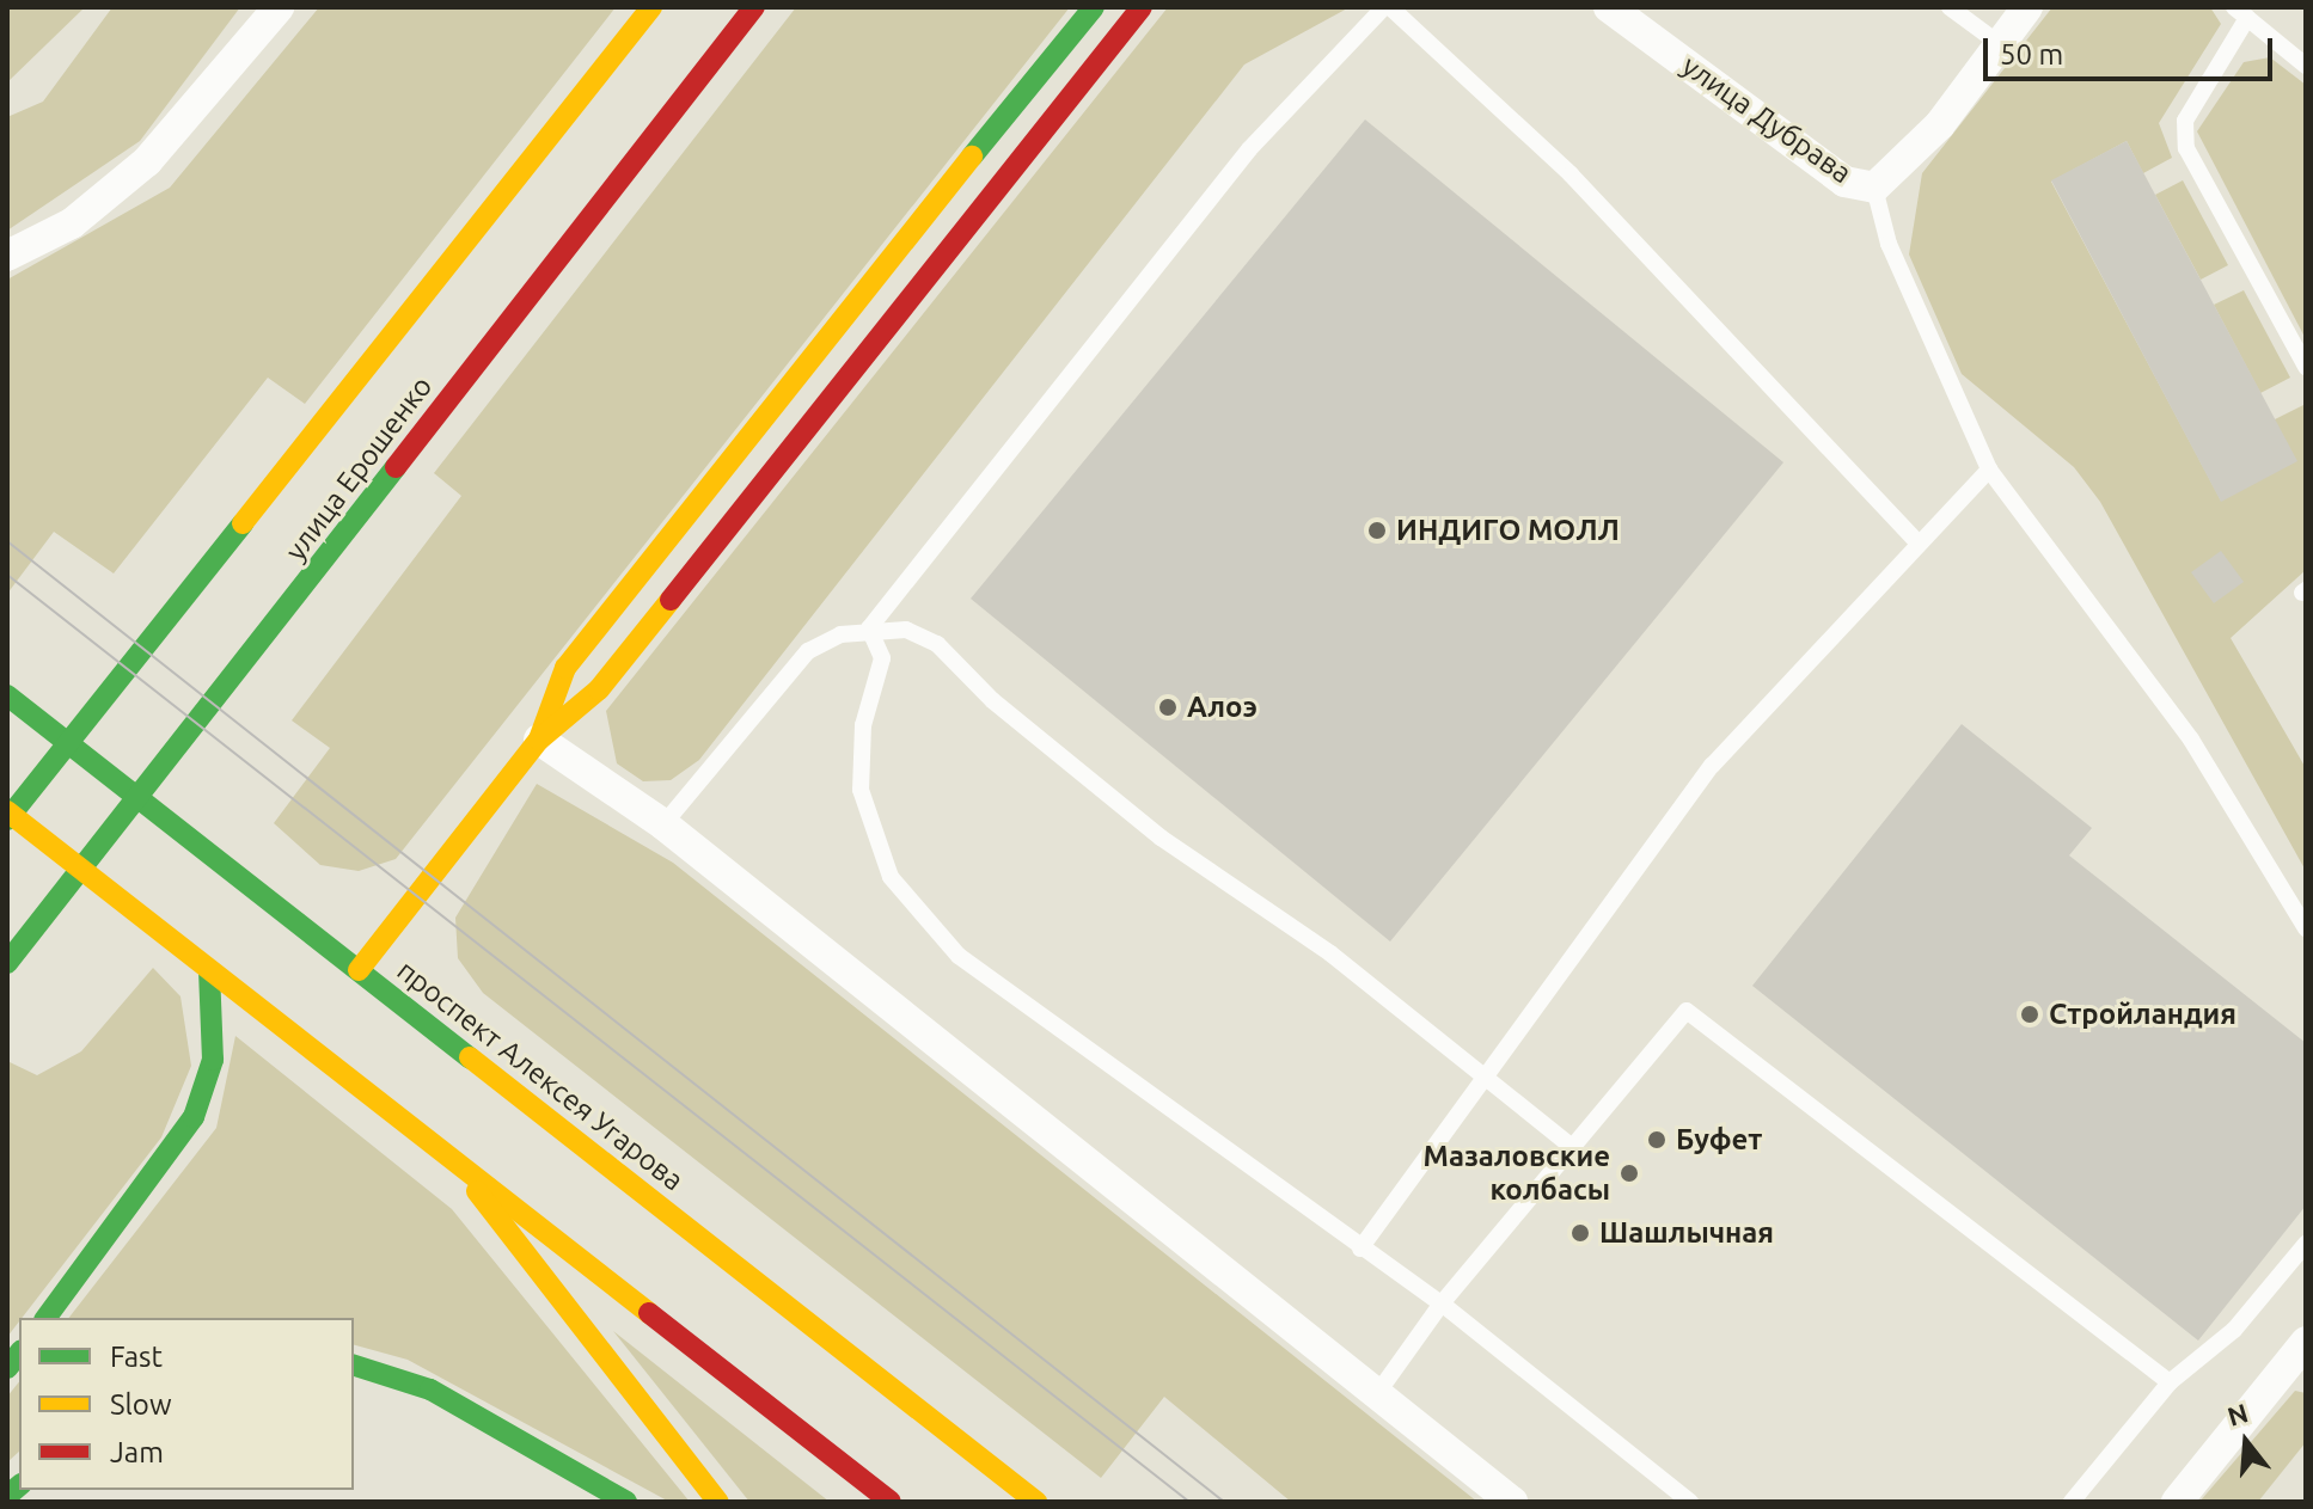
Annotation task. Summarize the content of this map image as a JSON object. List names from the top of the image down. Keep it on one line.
{"streets":{"main road":["улица Ерошенко","проспект Алексея Угарова"],"street":["улица Дубрава"]},"places":["ИНДИГО МОЛЛ","Алоэ","Стройландия","Буфет","Мазаловские колбасы","Шашлычная"],"legend":["Fast","Slow","Jam"],"scale_bar":"50 m","north":"top"}
